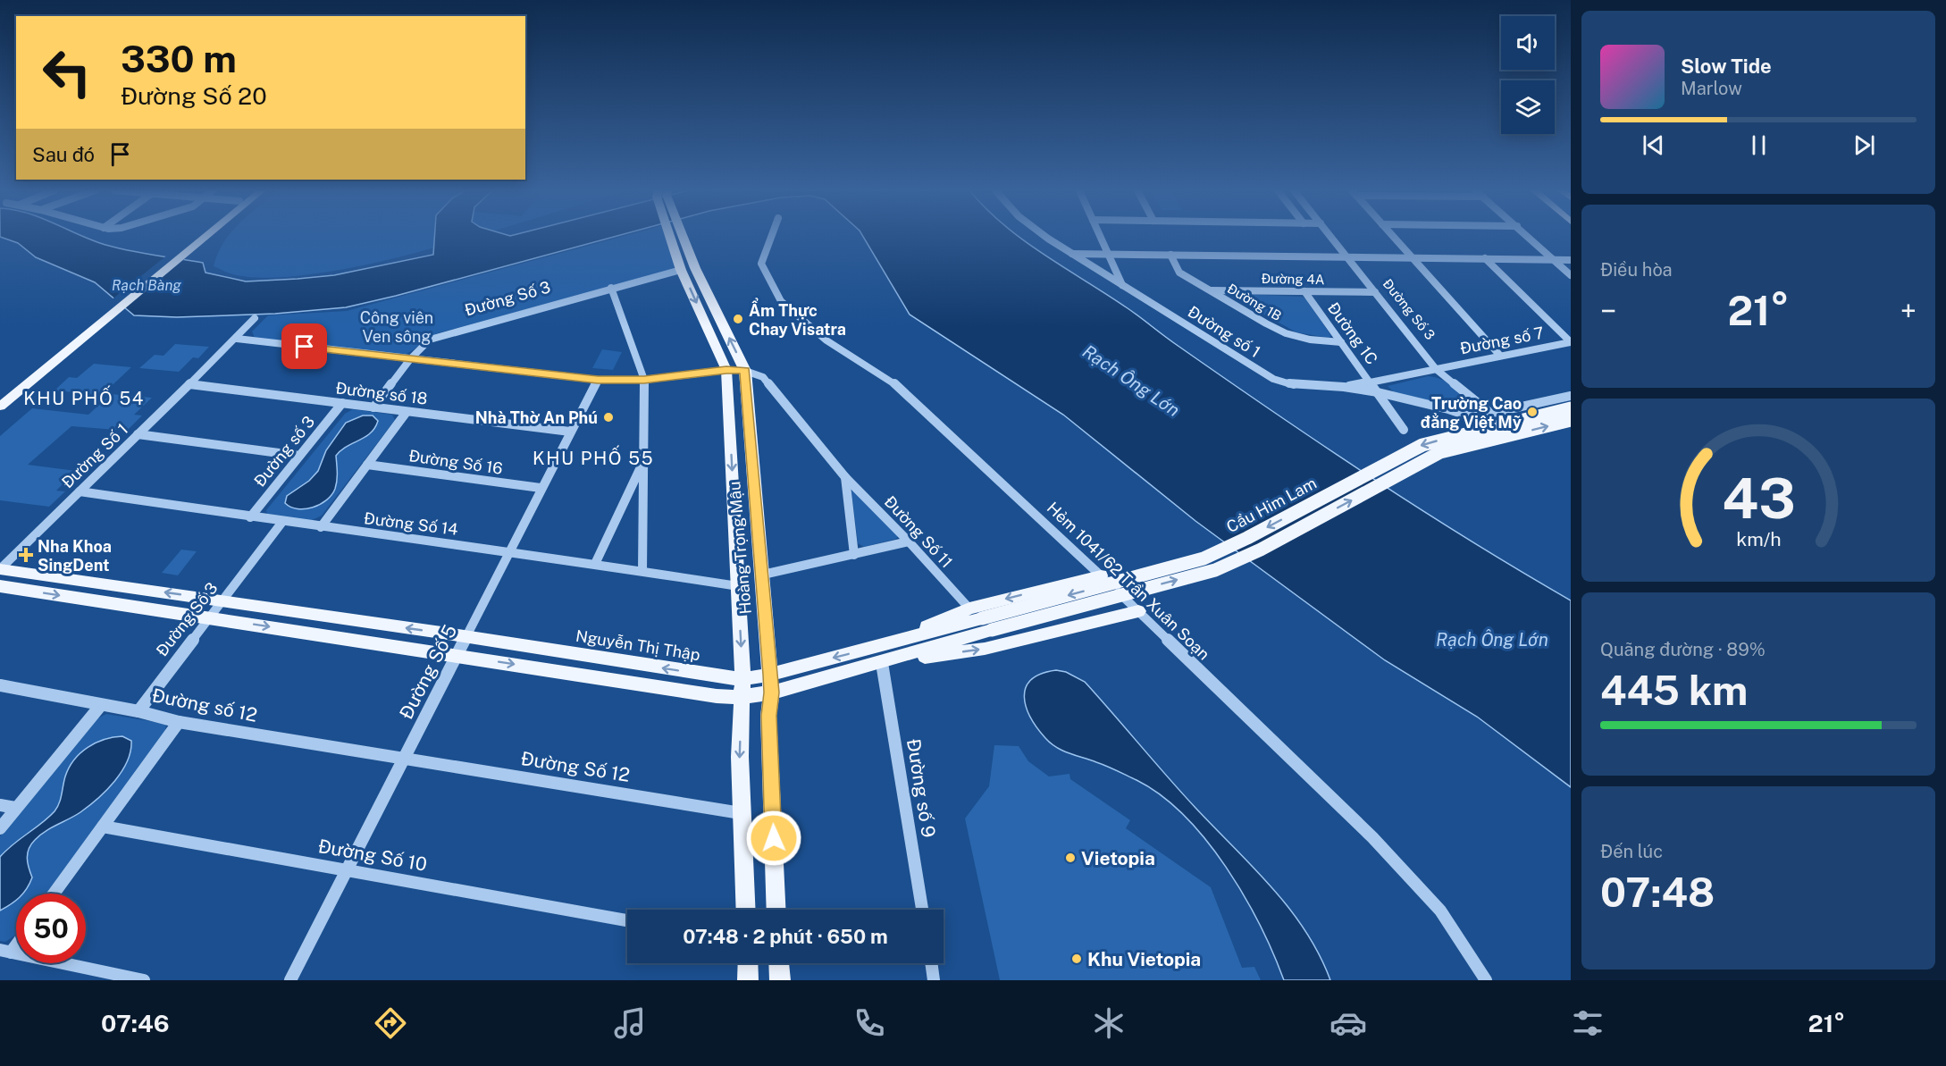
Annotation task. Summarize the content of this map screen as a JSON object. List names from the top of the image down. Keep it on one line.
{"streets":{"main road":["Cầu Him Lam","Hoàng Trọng Mậu","Nguyễn Thị Thập"],"street":["Đường 4A","Đường Số 3","Đường 1B","Đường số 1","Đường 1C","Đường số 7","Đường số 18","Đường số 3","Đường Số 1","Đường Số 16","Đường Số 14","Đường Số 11","Hẻm 1041/62 Trần Xuân Soạn","Đường Số 5","Đường số 12","Đường Số 12","Đường số 9","Đường Số 10"]},"crossings":[["Đường 4A","Đường Số 3"],["Đường 4A","Đường 1B"],["Đường 4A","Đường 1C"],["Đường Số 3","Đường số 1"],["Đường Số 3","Đường số 7"],["Đường Số 3","Đường số 18"],["Đường Số 3","Đường Số 14"],["Đường Số 3","Hoàng Trọng Mậu"],["Đường Số 3","Nguyễn Thị Thập"],["Đường Số 3","Đường số 12"],["Đường 1B","Đường 1C"],["Đường số 1","Đường 1C"],["Đường số 1","Đường số 7"],["Đường 1C","Đường số 7"],["Đường số 18","Đường số 3"],["Đường số 18","Đường Số 1"],["Đường số 18","Đường Số 5"],["Đường số 3","Đường Số 14"],["Đường Số 1","Đường Số 14"],["Đường Số 16","Đường Số 5"],["Cầu Him Lam","Nguyễn Thị Thập"],["Đường Số 14","Hoàng Trọng Mậu"],["Đường Số 14","Đường Số 5"],["Đường Số 11","Hoàng Trọng Mậu"],["Hoàng Trọng Mậu","Nguyễn Thị Thập"],["Hoàng Trọng Mậu","Đường Số 12"],["Nguyễn Thị Thập","Đường Số 5"],["Đường Số 5","Đường số 12"],["Đường Số 5","Đường Số 12"],["Đường Số 5","Đường Số 10"],["Đường số 12","Đường Số 12"]],"districts":["KHU PHỐ 54","KHU PHỐ 55"],"water":["Rạch Bàng","Rạch Ông Lớn"],"parks":["Công viên Ven sông"],"places":{"other":["Ẩm Thực Chay Visatra","Trường Cao đẳng Việt Mỹ","Nhà Thờ An Phú","Vietopia","Khu Vietopia"],"health":["Nha Khoa SingDent"]},"page":{"turn":["330 m","Đường Số 20"],"song":["Slow Tide","Marlow"],"then":"Sau đó","tile":["Điều hòa",["Quãng đường · 89%","445 km"],["Đến lúc","07:48"]],"heat":["−","21°","+"],"limit":"50","trip":"07:48 · 2 phút · 650 m","tabs":["07:46","21°"],"gauge":["43","km/h"]}}
